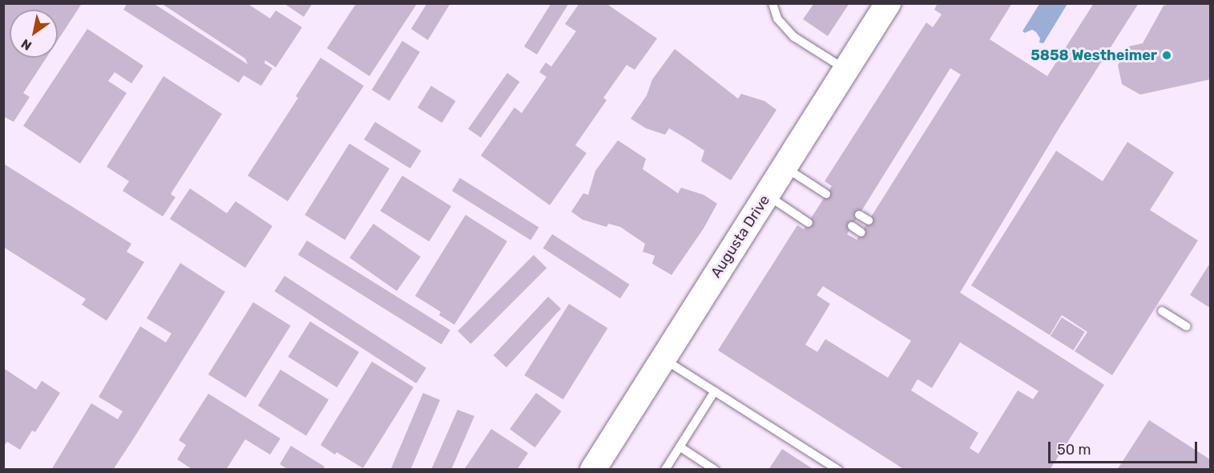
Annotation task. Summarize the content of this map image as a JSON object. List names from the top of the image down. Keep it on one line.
{"streets":{"street":["Augusta Drive"]},"places":["5858 Westheimer"],"scale_bar":"50 m","north":"bottom left"}
